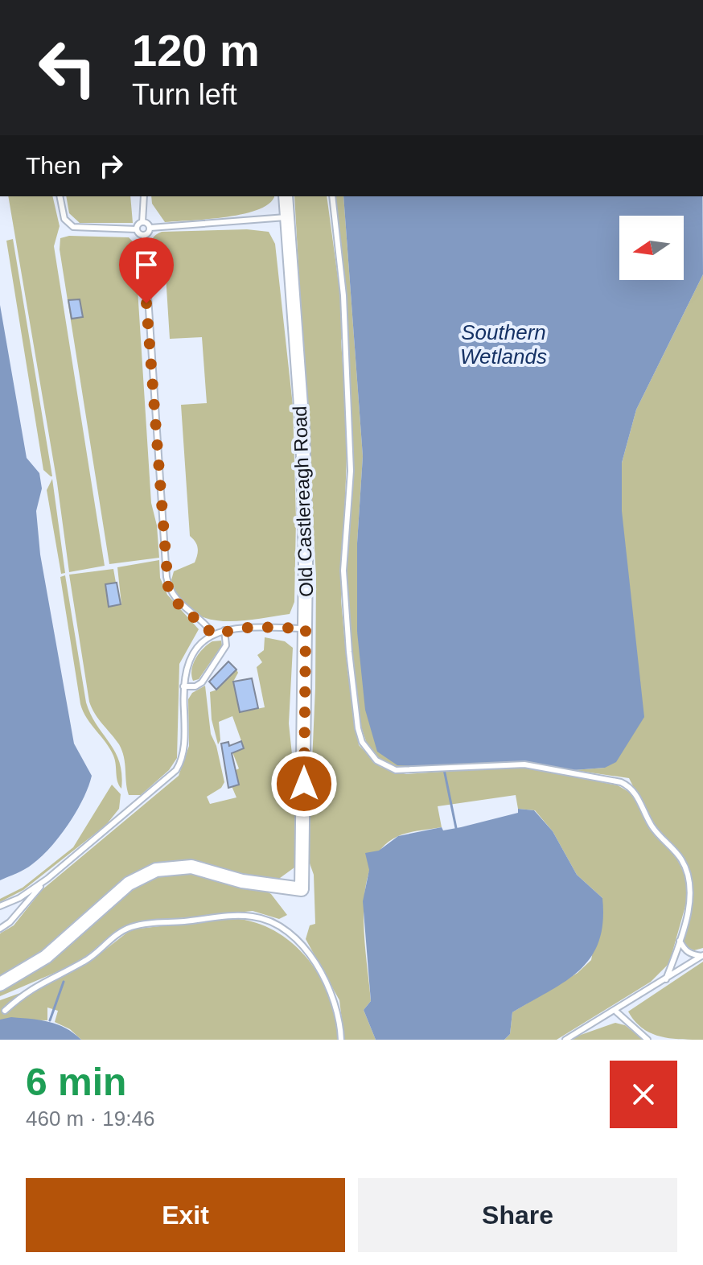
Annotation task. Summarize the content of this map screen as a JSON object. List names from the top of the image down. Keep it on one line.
{"streets":{"street":["Old Castlereagh Road"]},"water":["Southern Wetlands"],"north":"left","page":{"turn":["120 m","Turn left"],"then":"Then","heading":["6 min","460 m · 19:46"],"buttons":["Exit","Share"]}}
